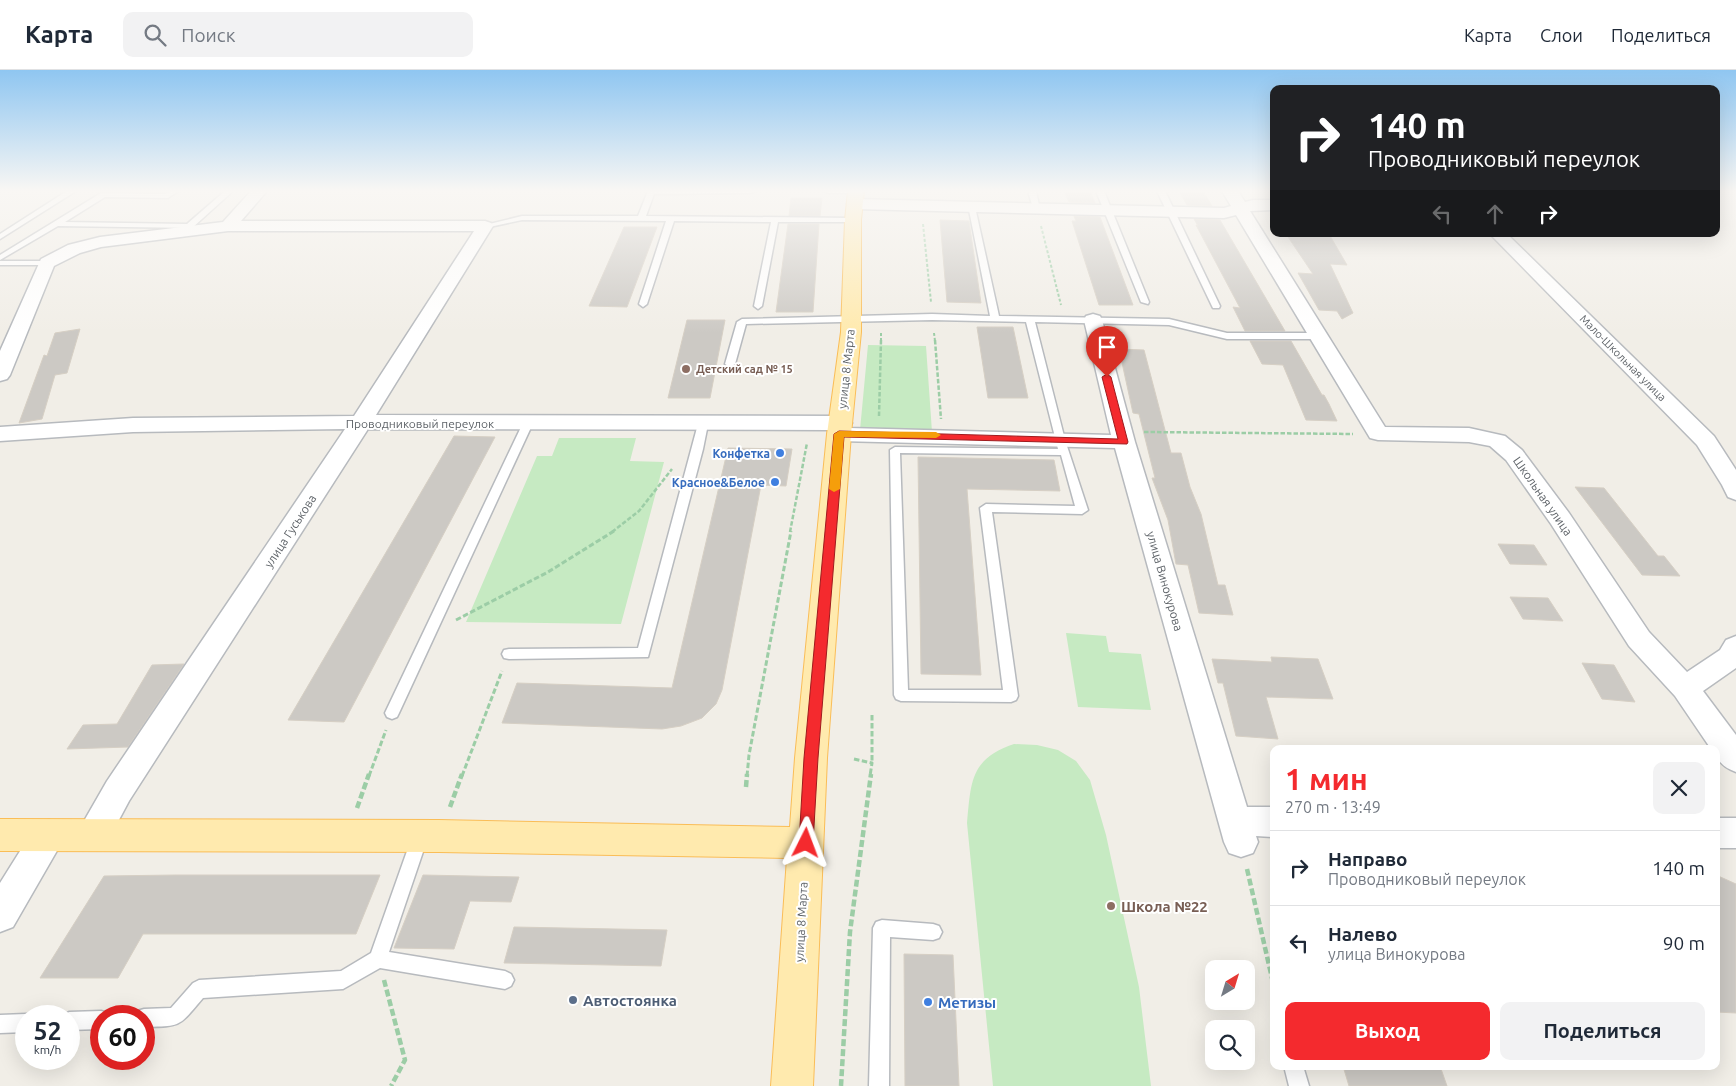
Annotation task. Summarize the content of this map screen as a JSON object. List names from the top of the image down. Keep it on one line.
{"streets":{"main road":["улица 8 Марта"],"street":["Мало-Школьная улица","Проводниковый переулок","Школьная улица","улица Гуськова","улица Винокурова"]},"crossings":[["улица 8 Марта","Проводниковый переулок"],["Проводниковый переулок","улица Гуськова"],["Проводниковый переулок","улица Винокурова"]],"places":["Детский сад № 15","Конфетка","Красное&Белое","Школа №22","Автостоянка","Метизы"],"north":"top right","page":{"header":"Карта","search":"Поиск","nav":["Карта","Слои","Поделиться"],"turn":["140 m","Проводниковый переулок"],"heading":["1 мин","270 m · 13:49"],"list":[{"name":"Направо","note":"Проводниковый переулок","value":"140 m"},{"name":"Налево","note":"улица Винокурова","value":"90 m"}],"buttons":["Выход","Поделиться"],"speed":"52 km/h","limit":"60"}}
